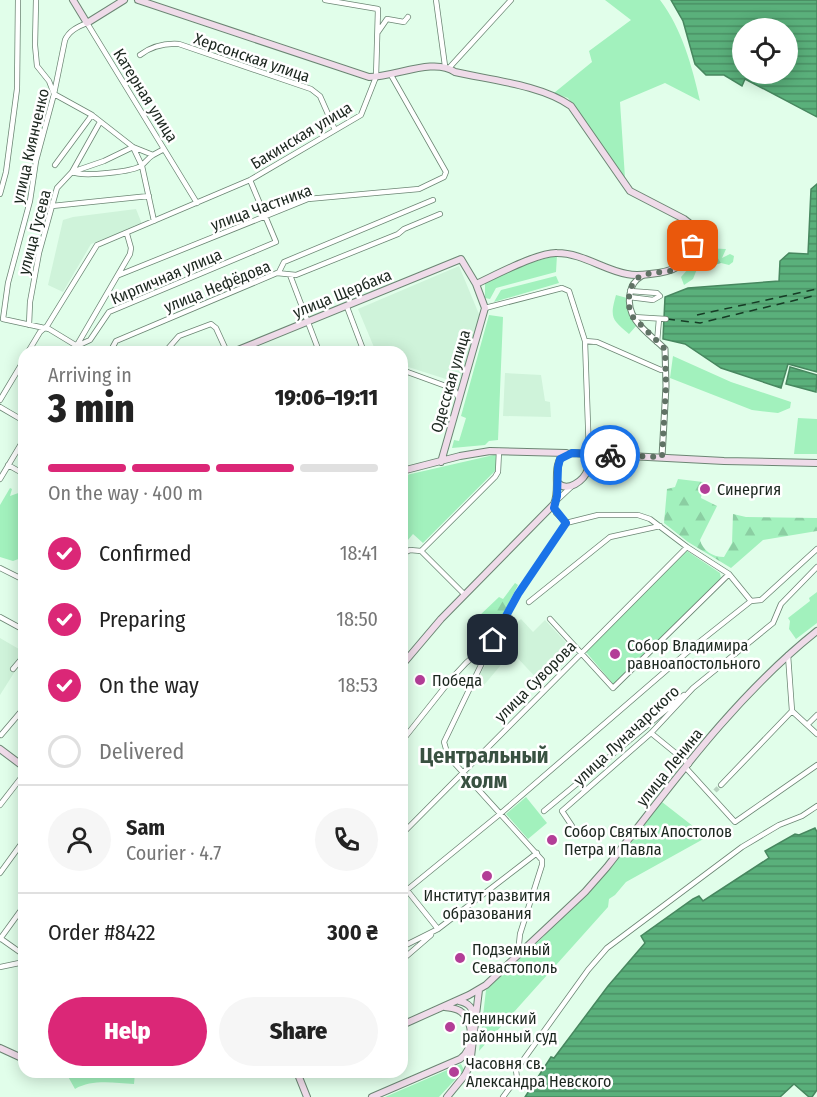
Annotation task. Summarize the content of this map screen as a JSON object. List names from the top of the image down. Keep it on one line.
{"streets":{"main road":["Катерная улица","улица Щербака","Одесская улица","улица Ленина"],"street":["Херсонская улица","Бакинская улица","улица Киянченко","улица Частника","улица Гусева","Кирпичная улица","улица Нефёдова","улица Суворова","улица Луначарского"]},"crossings":[["Херсонская улица","Бакинская улица"],["Катерная улица","Бакинская улица"],["Катерная улица","улица Киянченко"],["улица Частника","Кирпичная улица"]],"districts":["Центральный холм"],"places":["Синергия","Собор Владимира равноапостольного","Победа","Собор Святых Апостолов Петра и Павла","Институт развития образования","Подземный Севастополь","Ленинский районный суд","Часовня св. Александра Невского"],"page":{"heading":["3 min","Arriving in","19:06–19:11"],"panel":["Sam","Courier · 4.7","Order #8422","300 ₴"],"bar":"On the way · 400 m","list":[["Confirmed","18:41"],["Preparing","18:50"],["On the way","18:53"],"Delivered"],"buttons":["Help","Share"]}}
